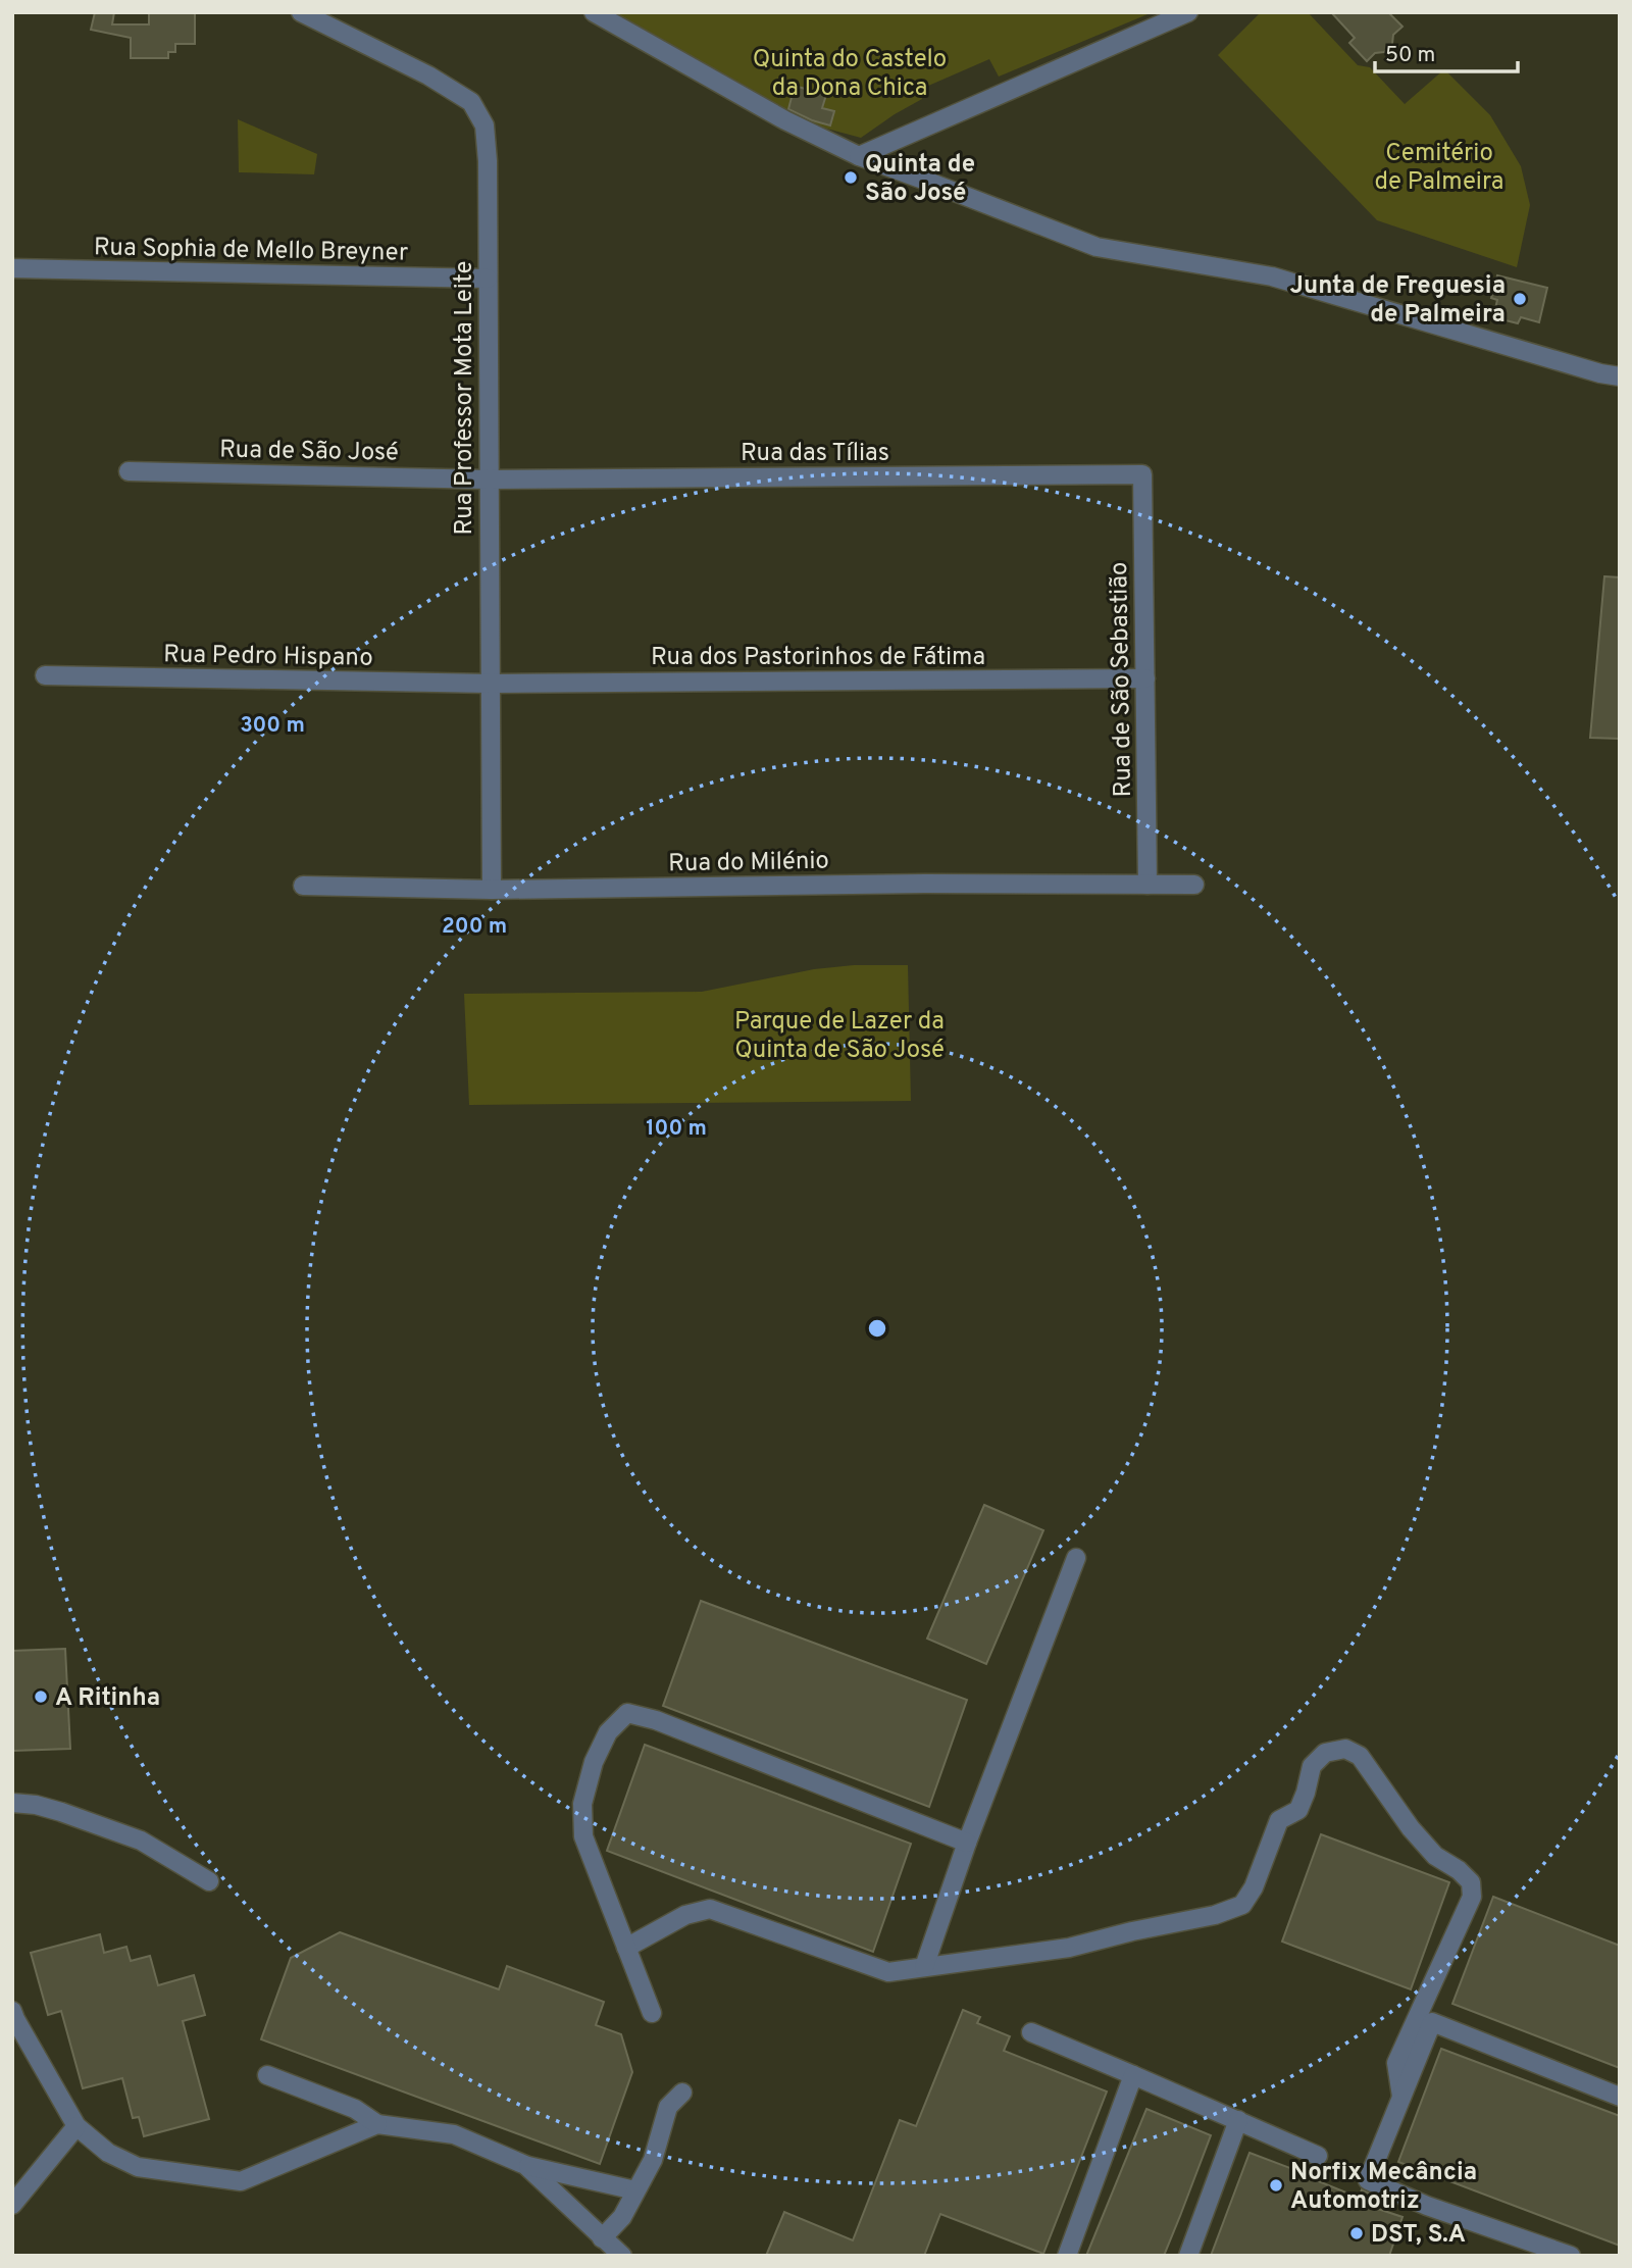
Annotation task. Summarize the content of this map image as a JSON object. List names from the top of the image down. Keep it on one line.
{"streets":{"street":["Rua Sophia de Mello Breyner","Rua Professor Mota Leite","Rua de São José","Rua das Tílias","Rua Pedro Hispano","Rua dos Pastorinhos de Fátima","Rua de São Sebastião","Rua do Milénio"]},"crossings":[["Rua Sophia de Mello Breyner","Rua Professor Mota Leite"],["Rua Professor Mota Leite","Rua de São José"],["Rua Professor Mota Leite","Rua das Tílias"],["Rua Professor Mota Leite","Rua Pedro Hispano"],["Rua Professor Mota Leite","Rua dos Pastorinhos de Fátima"],["Rua Professor Mota Leite","Rua do Milénio"],["Rua de São José","Rua das Tílias"],["Rua das Tílias","Rua de São Sebastião"],["Rua Pedro Hispano","Rua dos Pastorinhos de Fátima"],["Rua dos Pastorinhos de Fátima","Rua de São Sebastião"],["Rua de São Sebastião","Rua do Milénio"]],"parks":["Quinta do Castelo da Dona Chica","Cemitério de Palmeira","Parque de Lazer da Quinta de São José"],"places":["Quinta de São José","Junta de Freguesia de Palmeira","A Ritinha","Norfix Mecância Automotriz","DST, S.A"],"scale_bar":"50 m","rings":["300 m","200 m","100 m"]}
